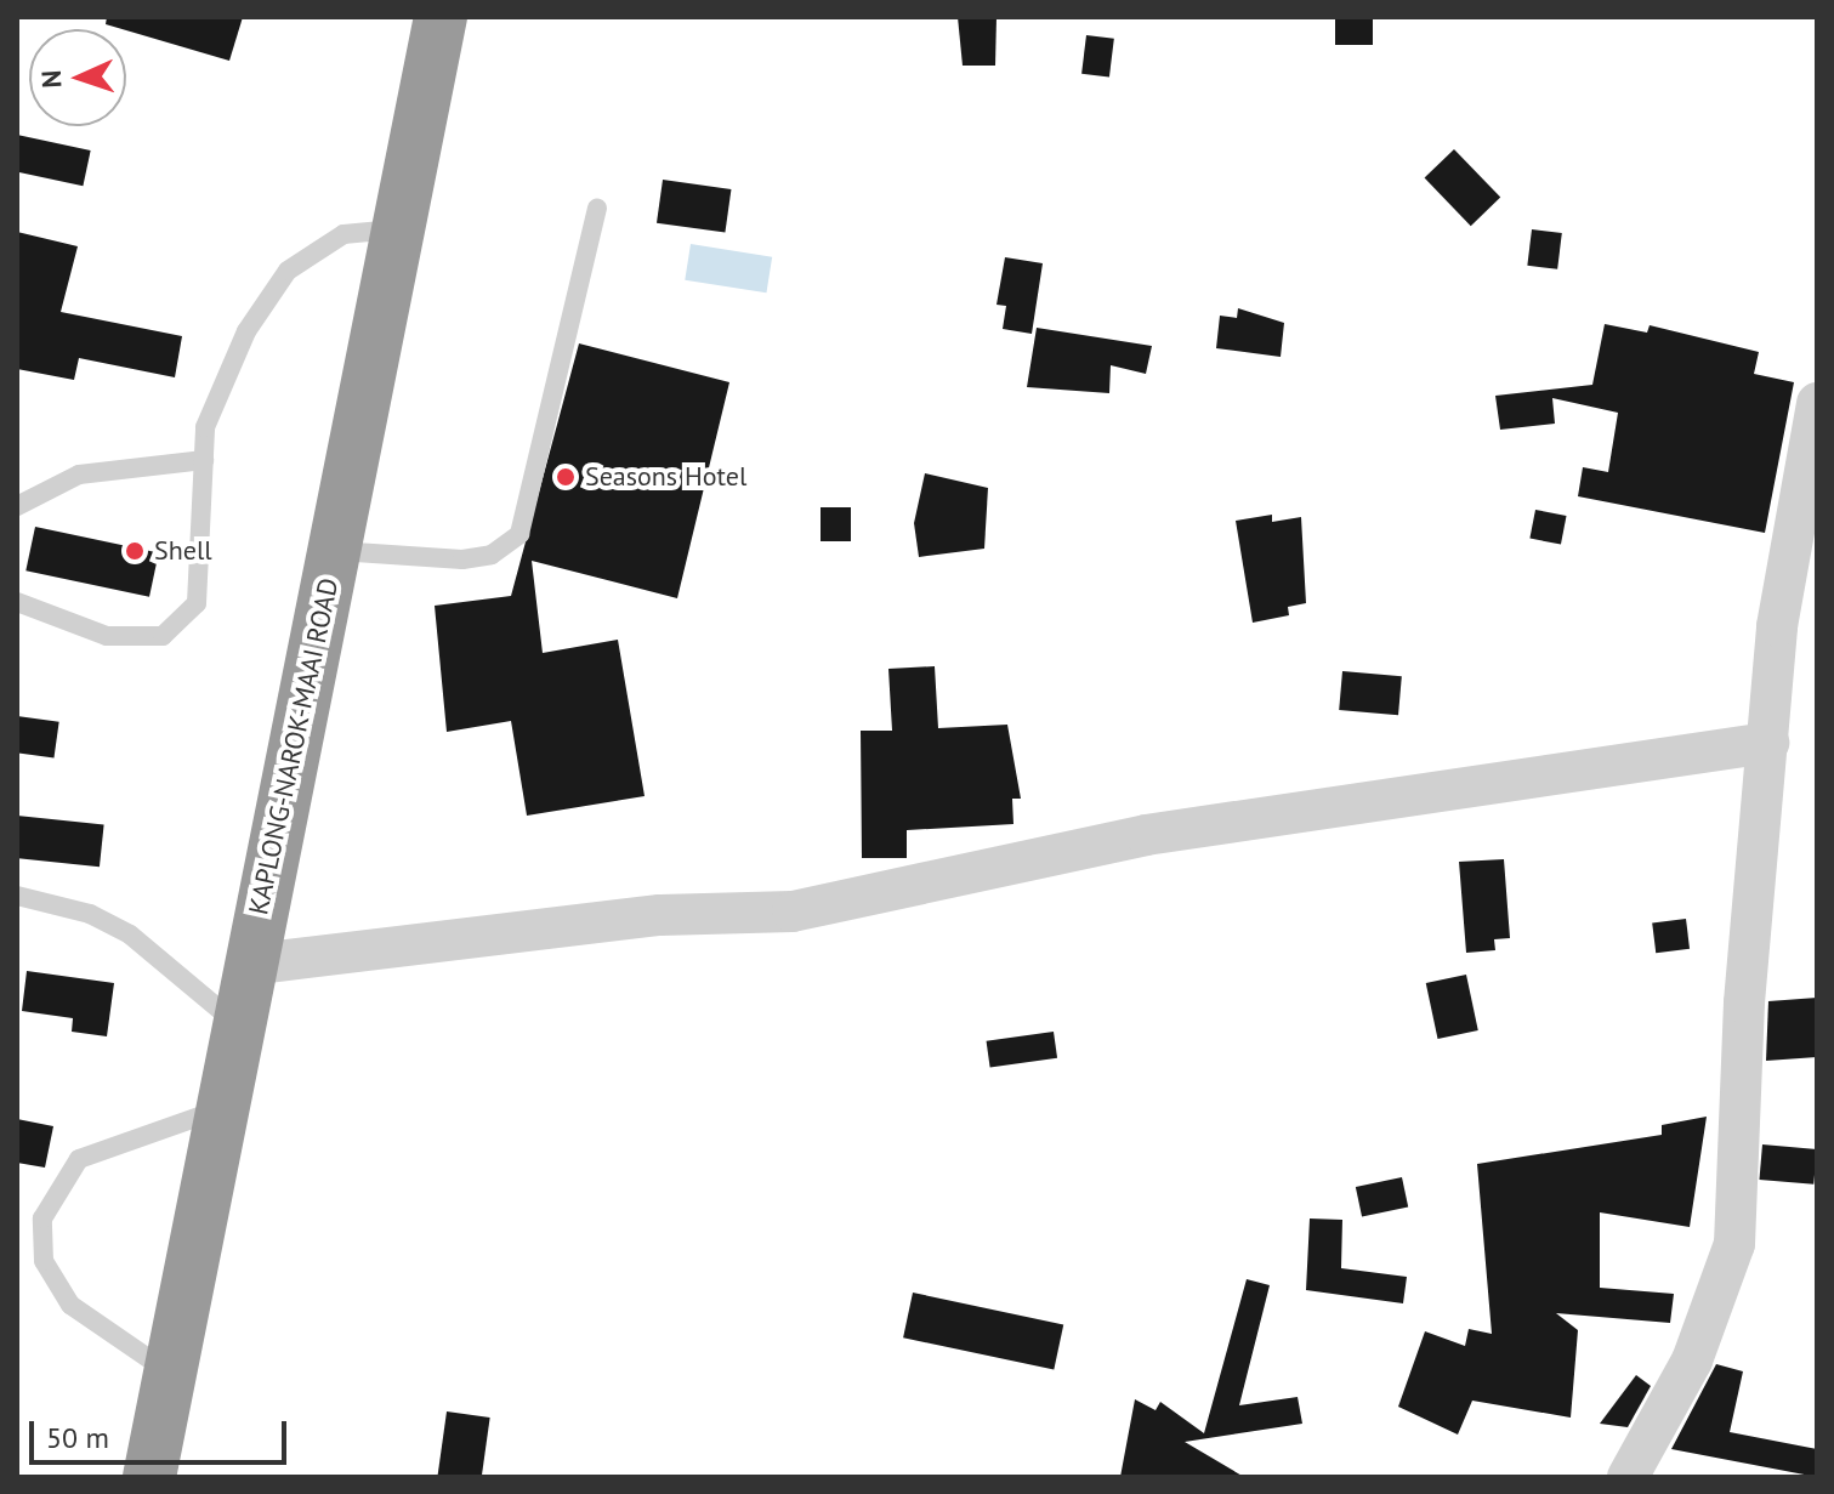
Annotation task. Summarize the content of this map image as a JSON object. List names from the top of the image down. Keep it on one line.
{"streets":{"highway":["KAPLONG-NAROK-MAAI ROAD"]},"places":["Seasons Hotel","Shell"],"scale_bar":"50 m","north":"left"}
